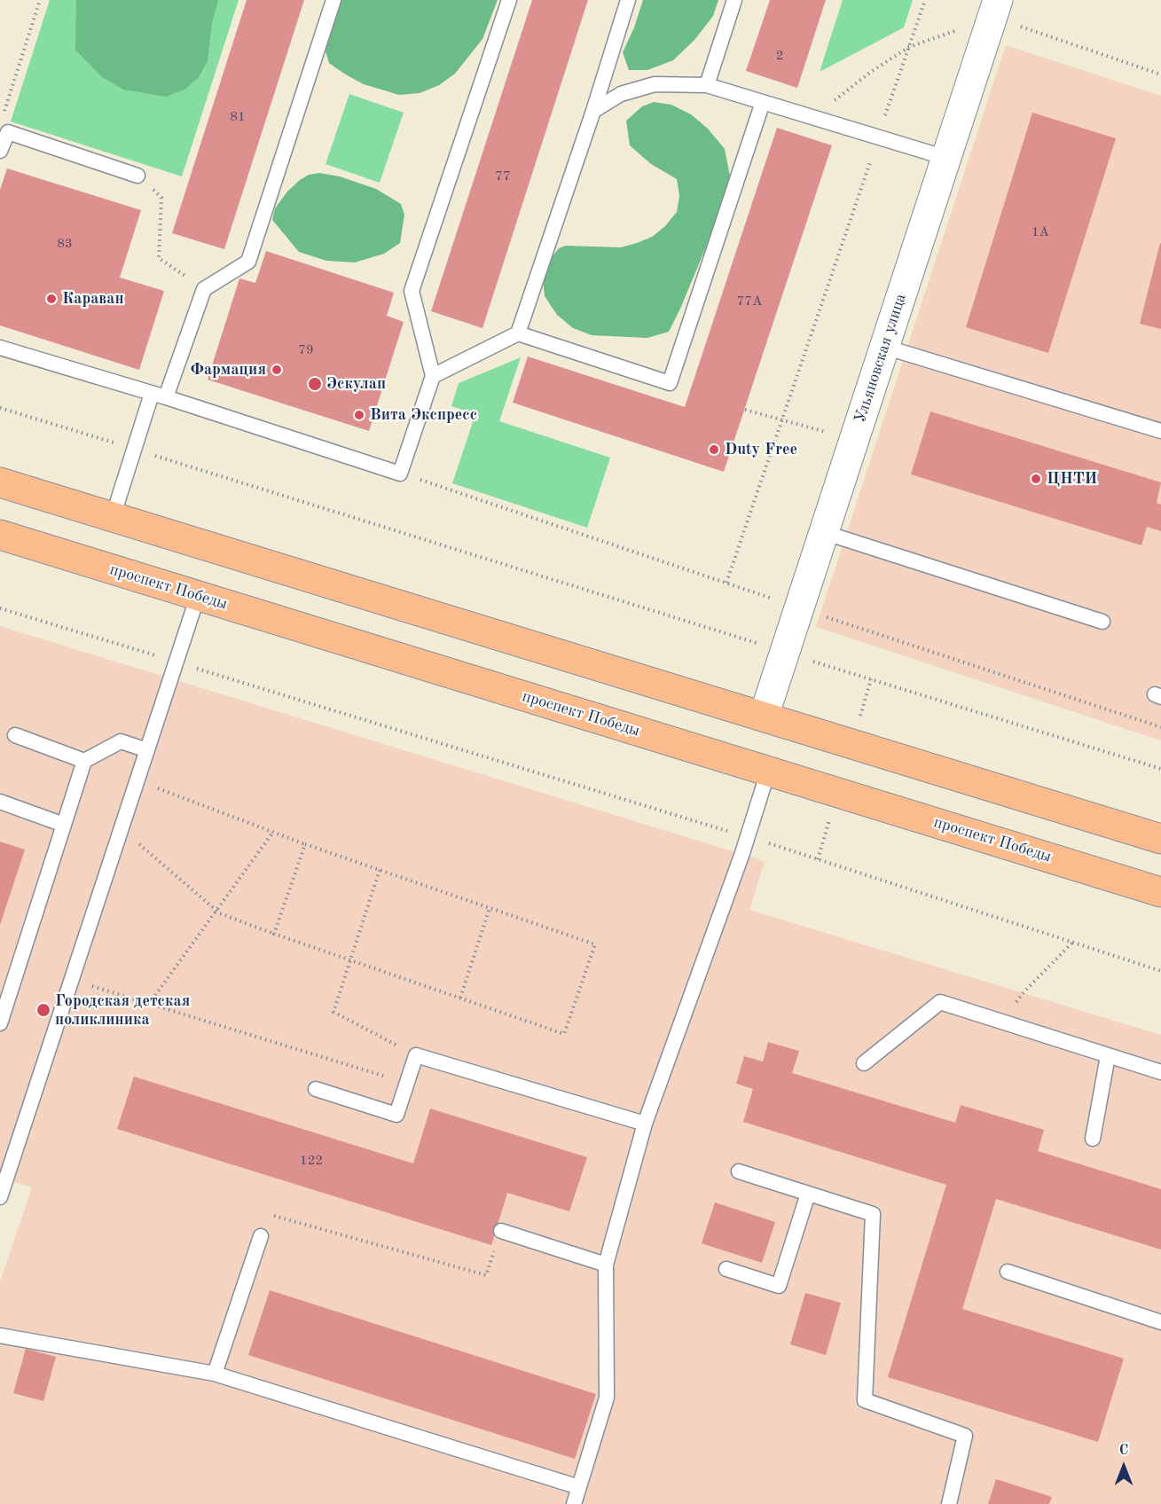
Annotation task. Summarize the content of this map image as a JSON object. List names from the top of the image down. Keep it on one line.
{"streets":{"main road":["проспект Победы"],"street":["Ульяновская улица"]},"places":["Караван","Фармация","Эскулап","Вита Экспресс","Duty Free","ЦНТИ","Городская детская поликлиника"],"house_numbers":["2","81","77","1А","83","77А","79","122"],"north":"top"}
